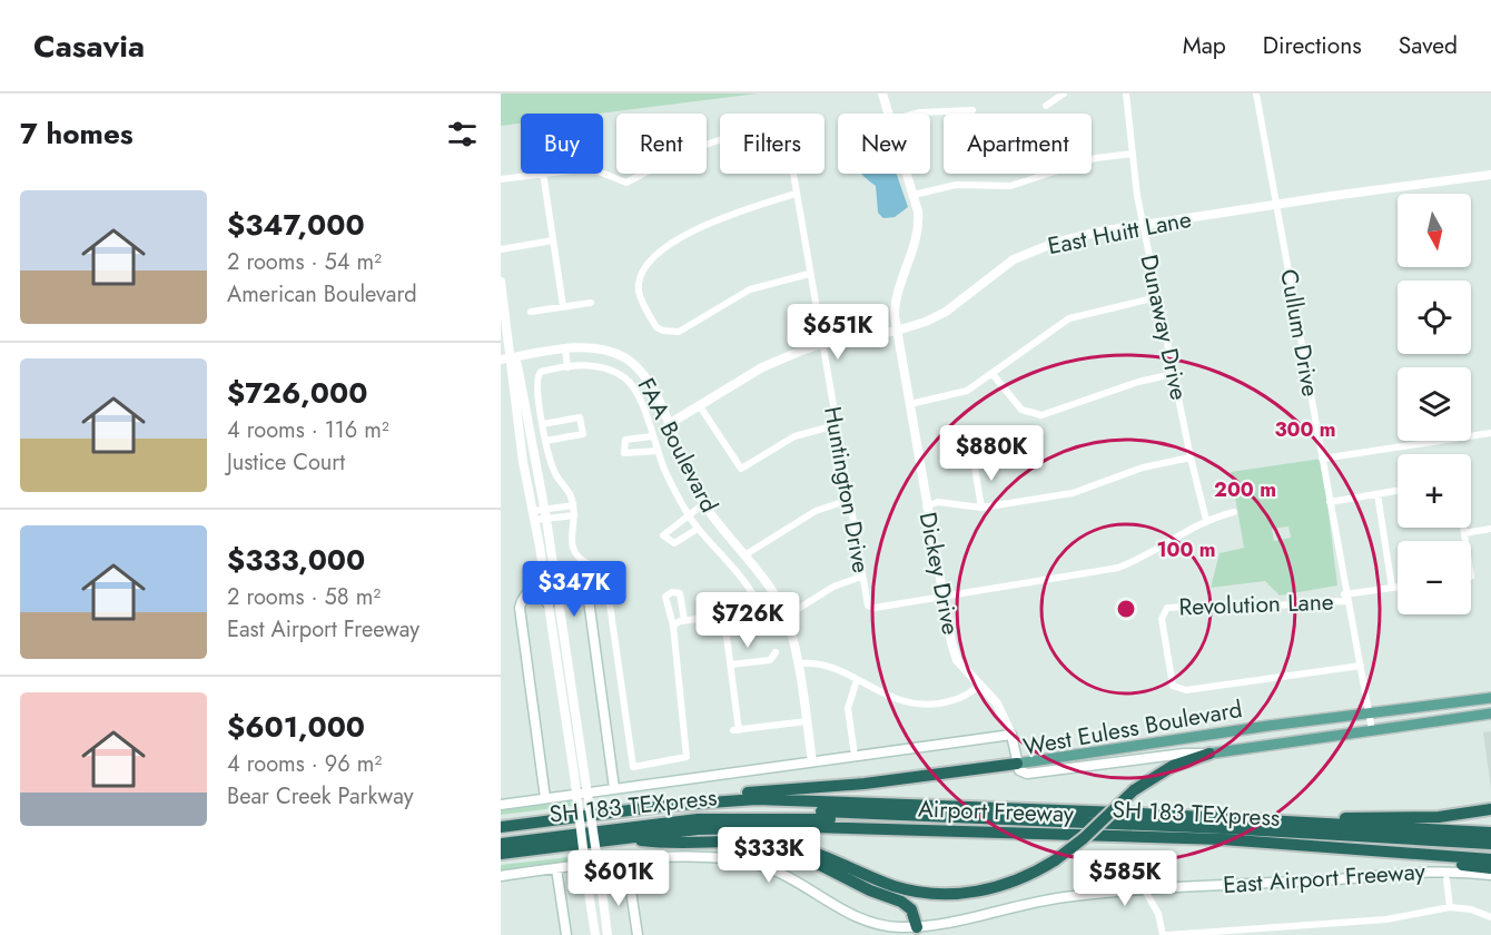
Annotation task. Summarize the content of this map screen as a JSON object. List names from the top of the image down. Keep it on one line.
{"streets":{"highway":["SH 183 TEXpress","Airport Freeway"],"main road":["Dickey Drive","West Euless Boulevard","East Airport Freeway"],"street":["East Huitt Lane","Dunaway Drive","Cullum Drive","FAA Boulevard","Huntington Drive","Revolution Lane"]},"crossings":[["East Huitt Lane","Dunaway Drive"],["East Huitt Lane","Cullum Drive"],["East Huitt Lane","FAA Boulevard"],["East Huitt Lane","Huntington Drive"],["East Huitt Lane","Dickey Drive"],["Cullum Drive","Revolution Lane"],["Cullum Drive","West Euless Boulevard"],["Huntington Drive","Dickey Drive"],["Dickey Drive","West Euless Boulevard"]],"north":"bottom","page":{"header":"Casavia","nav":["Map","Directions","Saved"],"heading":"7 homes","chip":["Buy","Rent","Filters","New","Apartment"],"list":[{"name":"$347,000","note":"2 rooms · 54 m² · American Boulevard"},{"name":"$726,000","note":"4 rooms · 116 m² · Justice Court"},{"name":"$333,000","note":"2 rooms · 58 m² · East Airport Freeway"},{"name":"$601,000","note":"4 rooms · 96 m² · Bear Creek Parkway"}],"map_buttons":["+","−"],"price":["$651K","$880K","$347K","$726K","$333K","$601K","$585K"]},"rings":["300 m","200 m","100 m"]}
